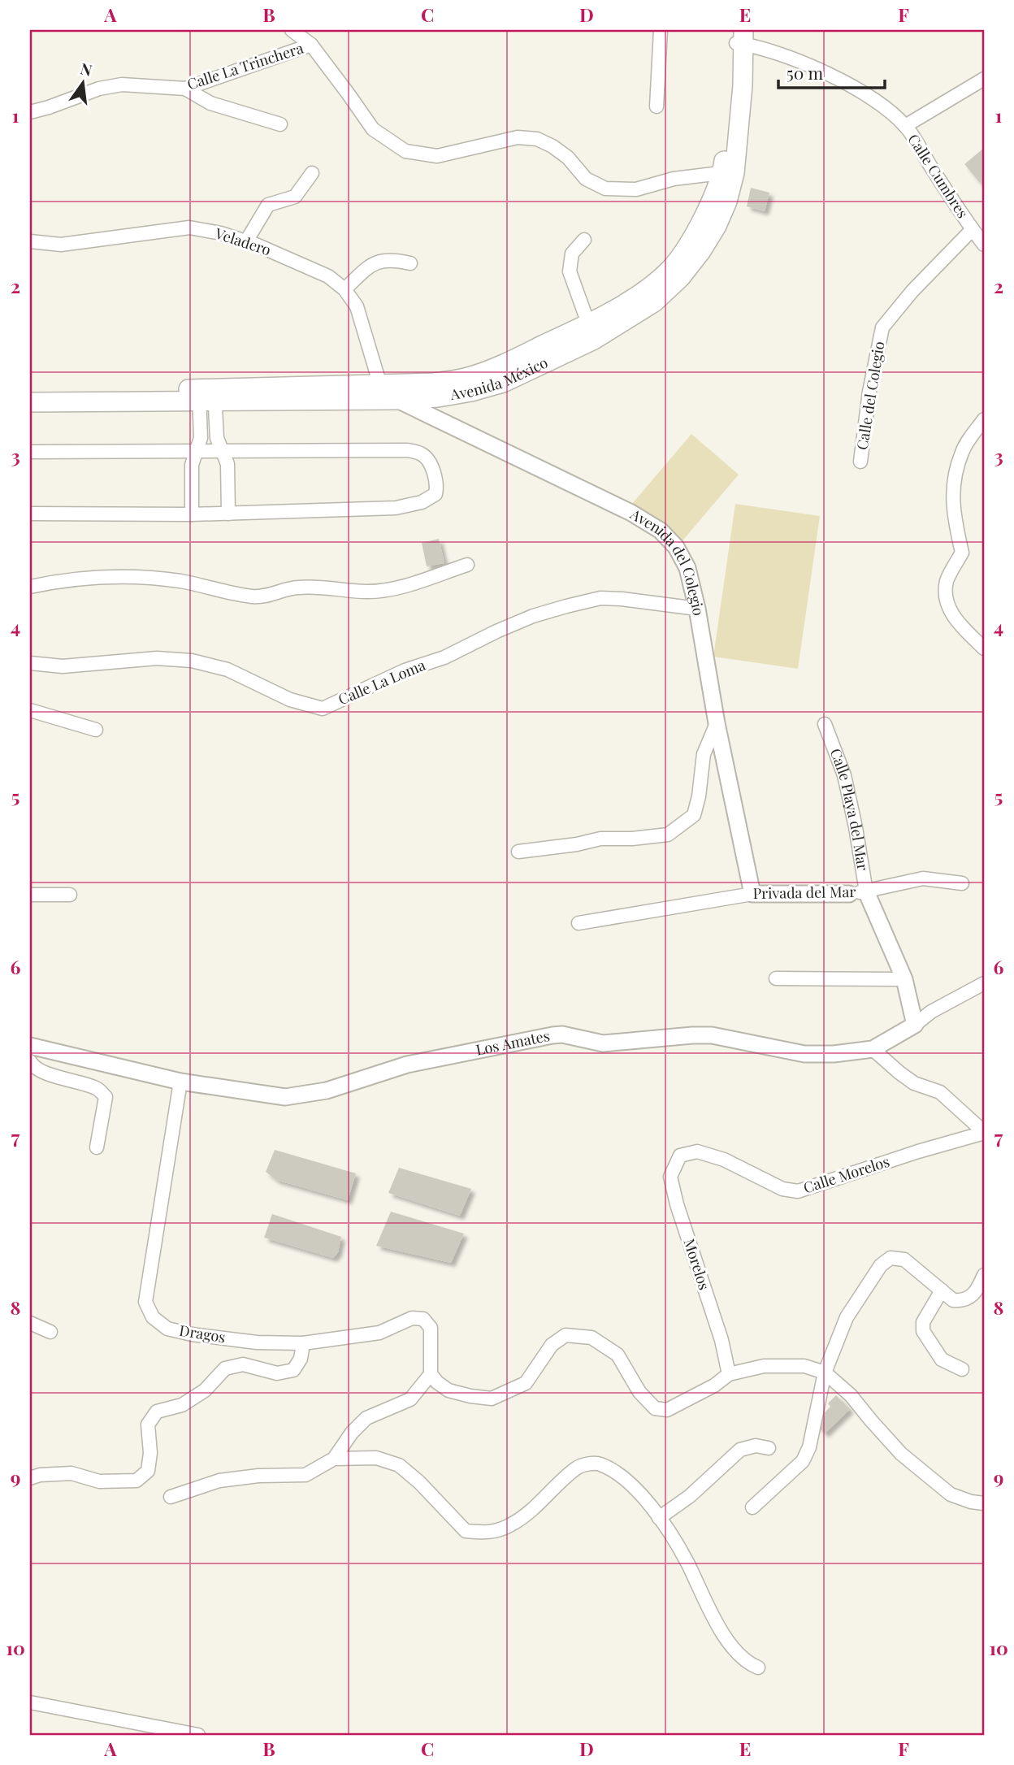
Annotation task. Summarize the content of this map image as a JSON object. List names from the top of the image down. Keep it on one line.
{"streets":{"main road":["Avenida México"],"street":["Calle La Trinchera","Calle Cumbres","Veladero","Calle del Colegio","Avenida del Colegio","Calle La Loma","Calle Playa del Mar","Privada del Mar","Los Amates","Calle Morelos","Morelos","Dragos"]},"crossings":[["Calle La Trinchera","Avenida México"],["Calle Cumbres","Avenida México"],["Calle Cumbres","Calle del Colegio"],["Veladero","Avenida México"],["Veladero","Avenida del Colegio"],["Avenida México","Avenida del Colegio"],["Avenida del Colegio","Calle La Loma"],["Avenida del Colegio","Privada del Mar"],["Calle Playa del Mar","Privada del Mar"],["Calle Playa del Mar","Los Amates"],["Los Amates","Dragos"],["Calle Morelos","Morelos"]],"scale_bar":"50 m","north":"top","grid":{"columns":["A","B","C","D","E","F"],"rows":["1","2","3","4","5","6","7","8","9","10"]}}
